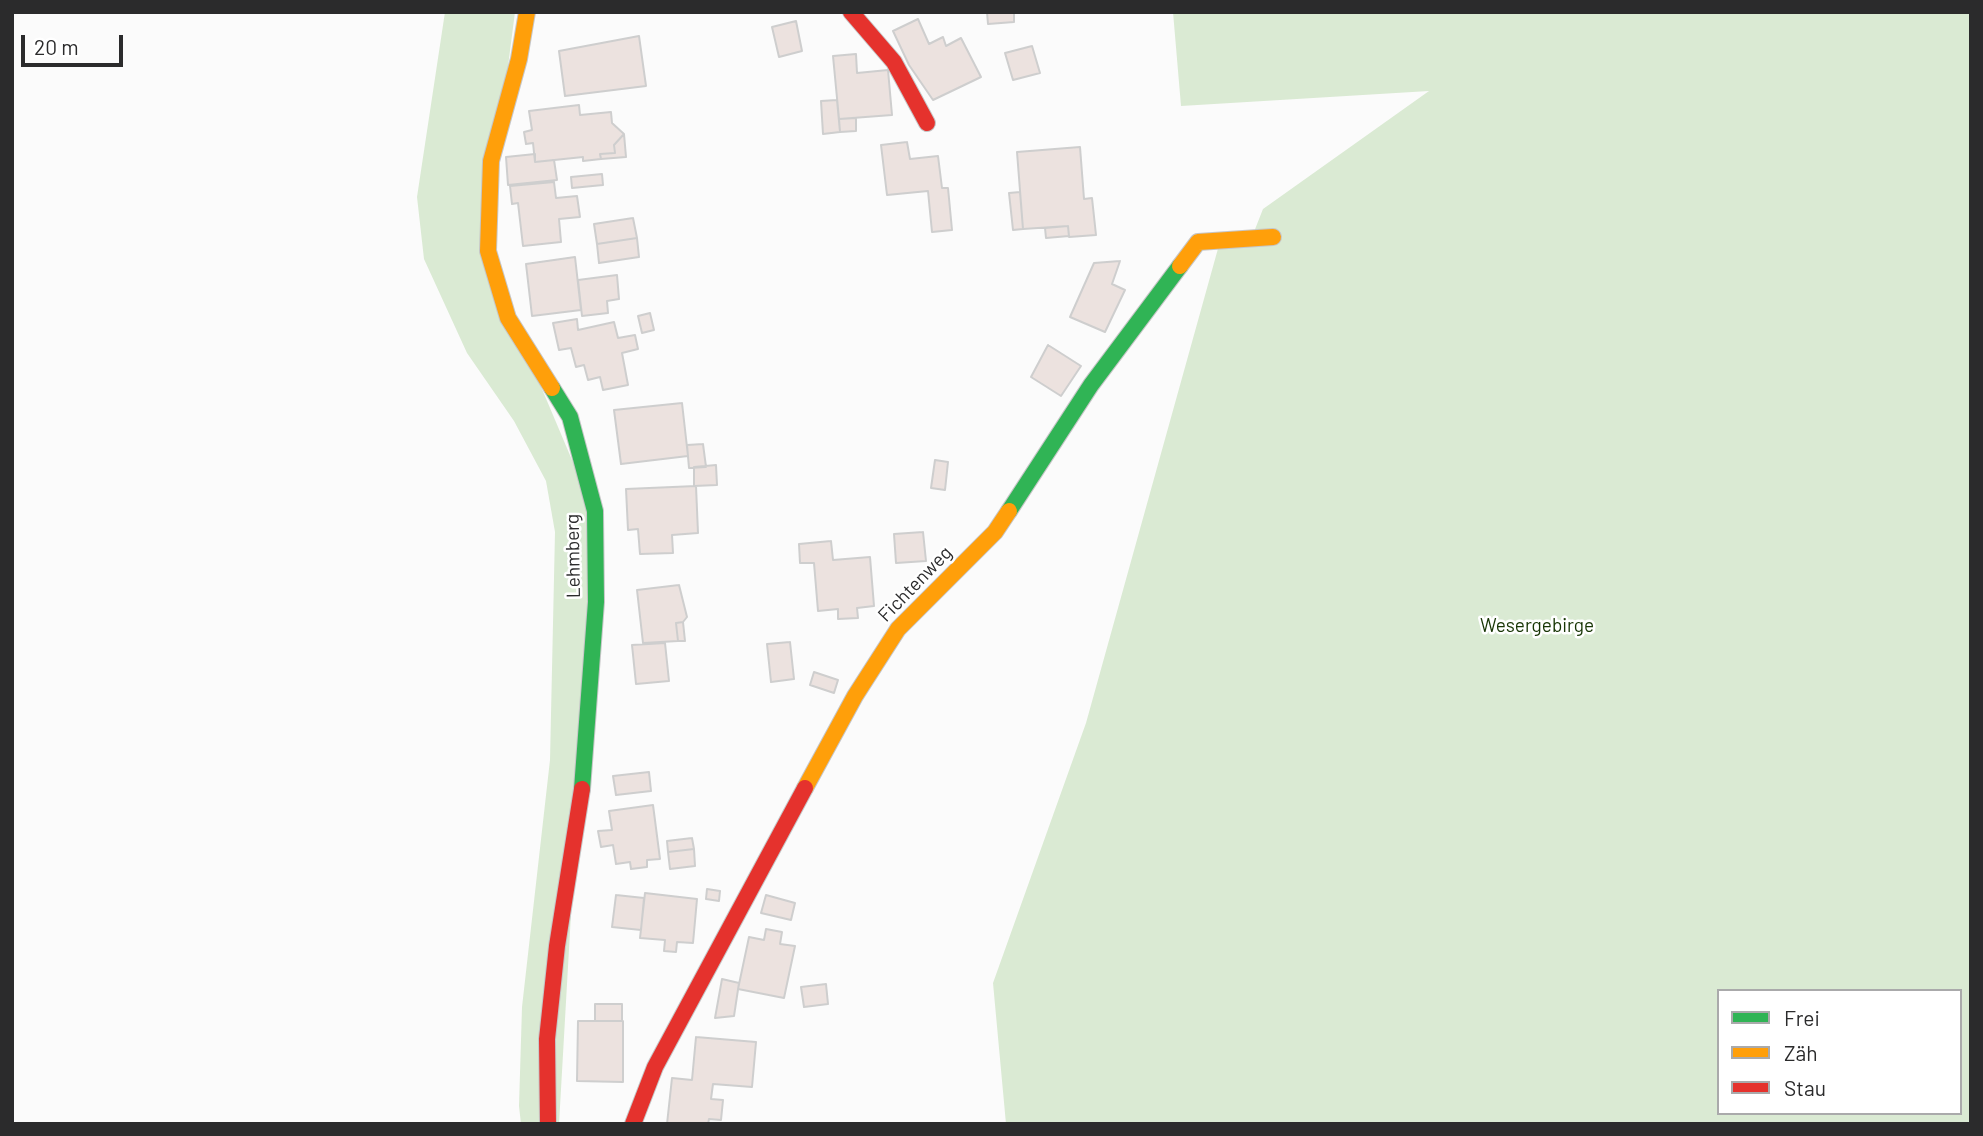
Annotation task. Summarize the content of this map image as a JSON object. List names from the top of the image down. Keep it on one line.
{"streets":{"street":["Lehmberg","Fichtenweg"]},"parks":["Wesergebirge"],"legend":["Frei","Zäh","Stau"],"scale_bar":"20 m"}
